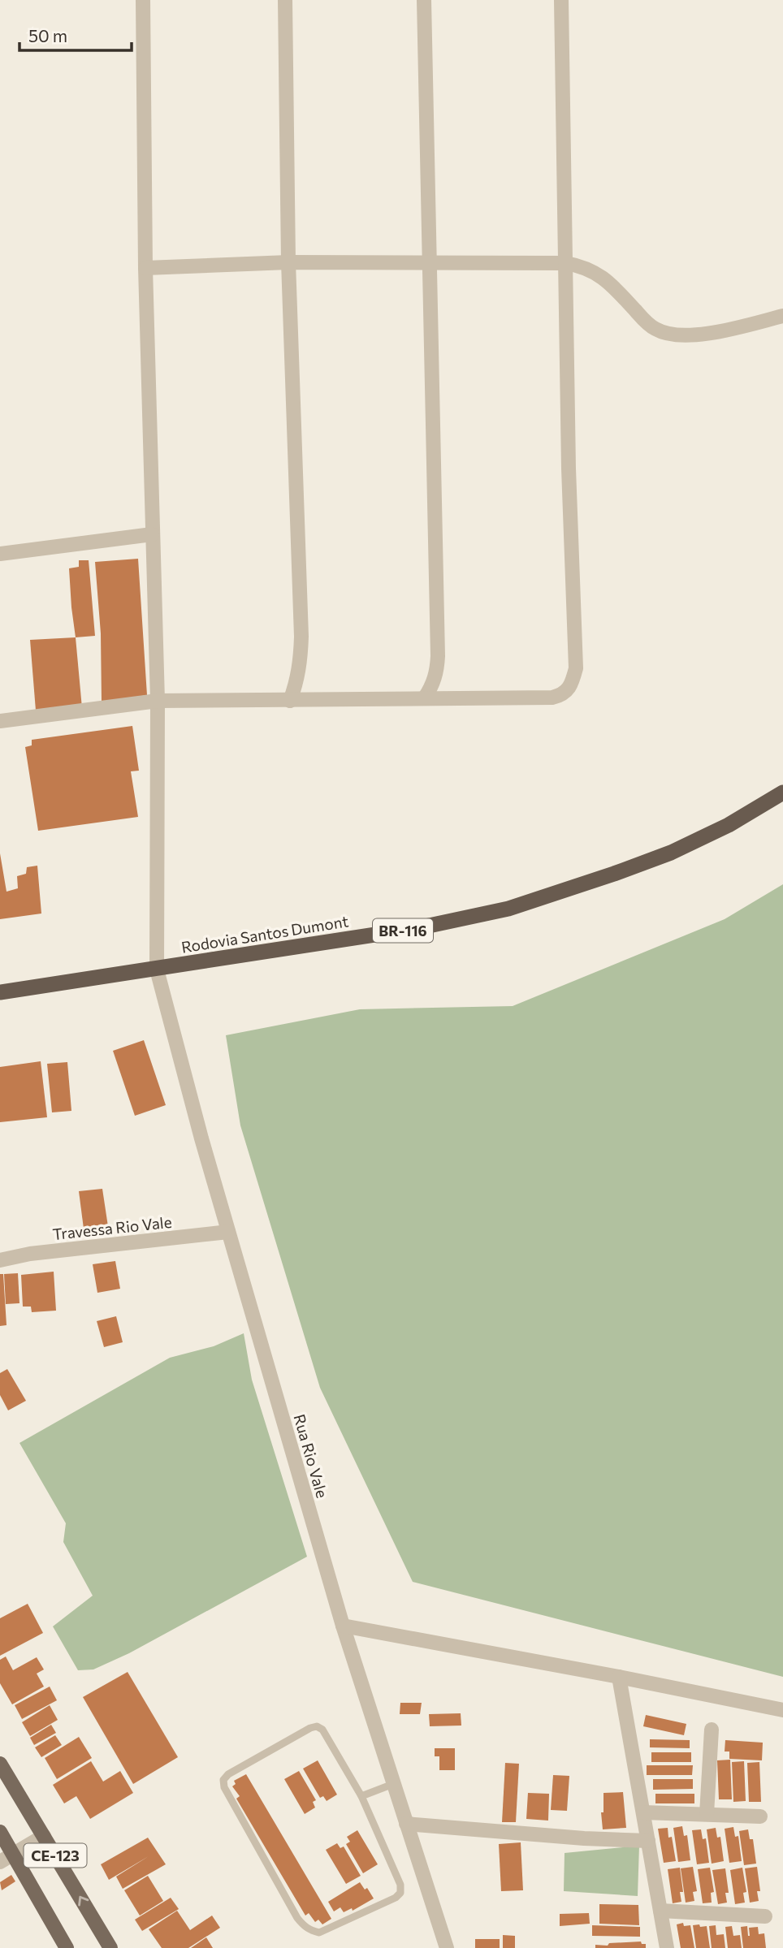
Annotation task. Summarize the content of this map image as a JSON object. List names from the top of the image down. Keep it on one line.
{"streets":{"highway":["BR-116","Rodovia Santos Dumont"],"main road":["CE-123"],"street":["Travessa Rio Vale","Rua Rio Vale"]},"crossings":[["Rodovia Santos Dumont","Rua Rio Vale"],["Travessa Rio Vale","Rua Rio Vale"]],"scale_bar":"50 m"}
